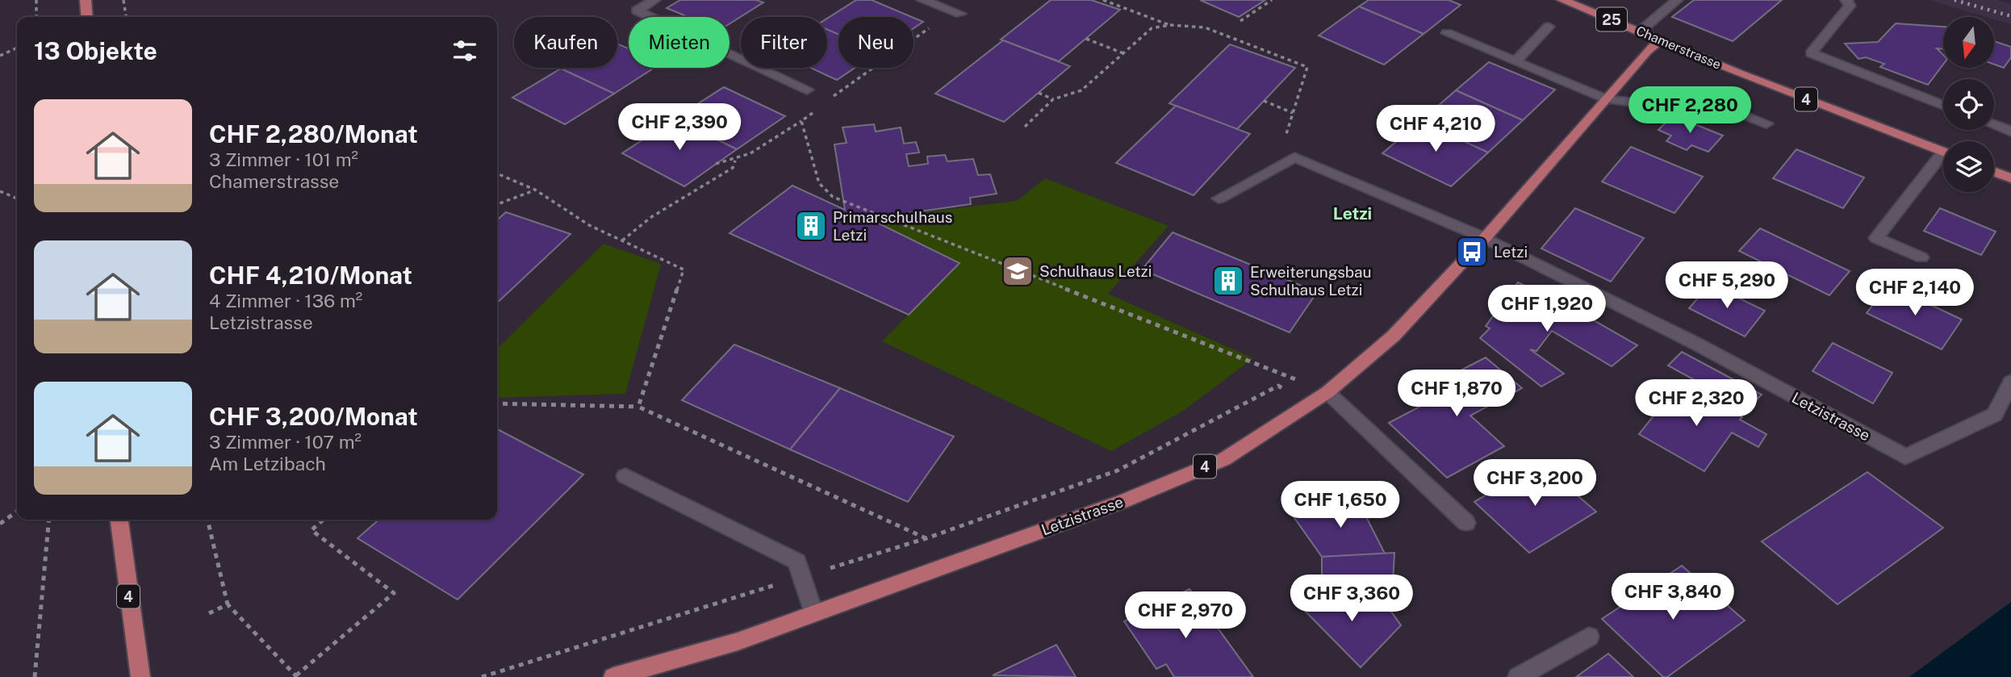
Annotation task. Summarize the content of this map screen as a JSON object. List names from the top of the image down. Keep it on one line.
{"streets":{"main road":["25","Chamerstrasse","4","Letzistrasse"]},"crossings":[["Chamerstrasse","Letzistrasse"]],"districts":["Letzi"],"places":{"building":["Primarschulhaus Letzi","Erweiterungsbau Schulhaus Letzi"],"bus stop":["Letzi"],"school or university":["Schulhaus Letzi"]},"north":"bottom","page":{"chip":["Kaufen","Mieten","Filter","Neu"],"heading":"13 Objekte","list":[{"name":"CHF 2,280/Monat","note":"3 Zimmer · 101 m² · Chamerstrasse"},{"name":"CHF 4,210/Monat","note":"4 Zimmer · 136 m² · Letzistrasse"},{"name":"CHF 3,200/Monat","note":"3 Zimmer · 107 m² · Am Letzibach"}],"price":["CHF 2,280","CHF 2,390","CHF 4,210","CHF 5,290","CHF 2,140","CHF 1,920","CHF 1,870","CHF 2,320","CHF 3,200","CHF 1,650","CHF 3,840","CHF 3,360","CHF 2,970"]}}
